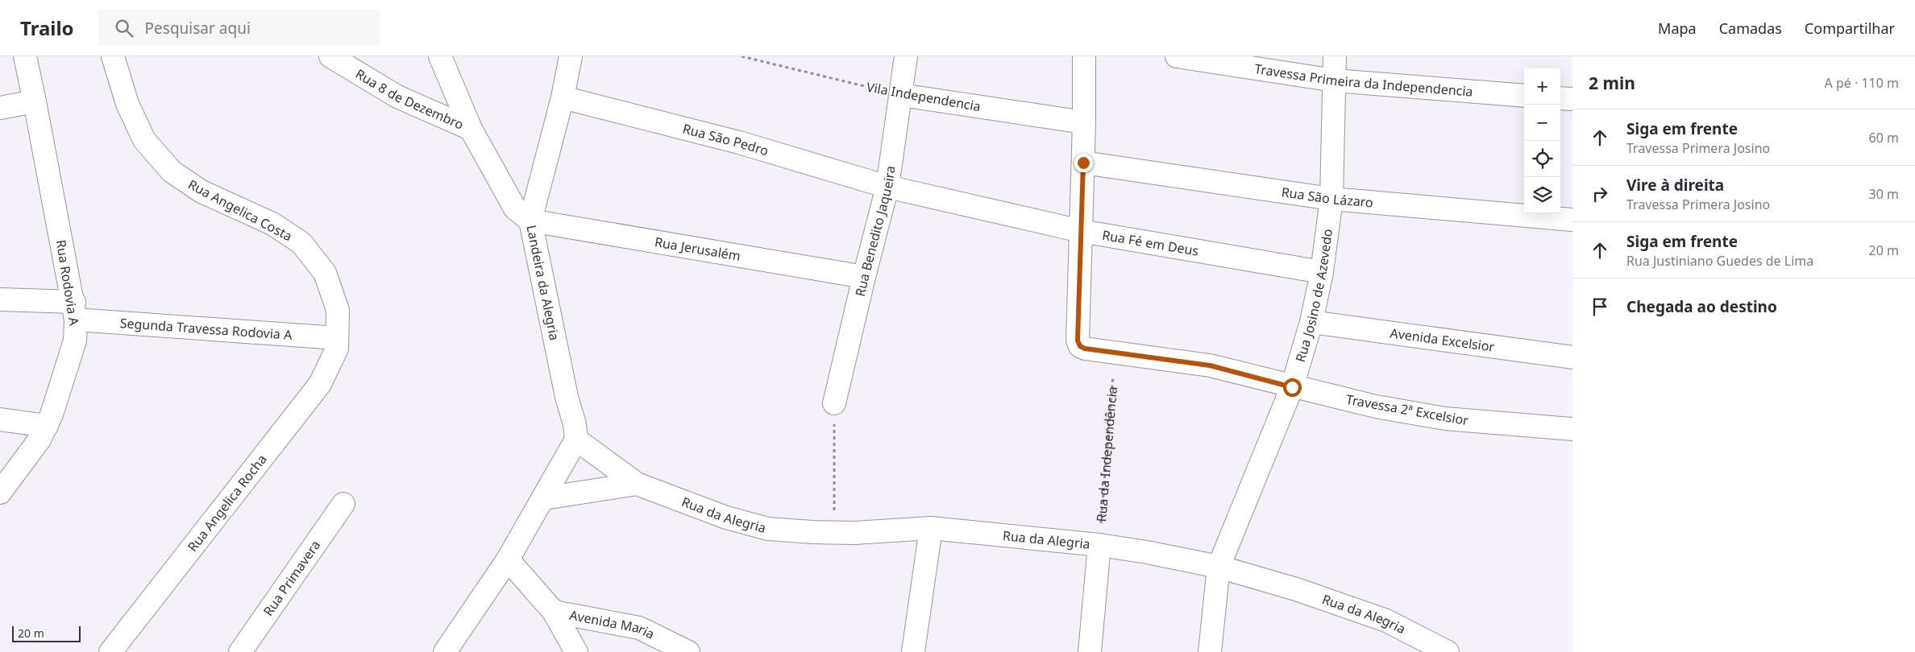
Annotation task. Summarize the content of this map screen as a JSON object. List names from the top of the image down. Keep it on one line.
{"streets":{"street":["Travessa Primeira da Independencia","Vila Independencia","Rua 8 de Dezembro","Rua São Pedro","Rua São Lázaro","Rua Angelica Costa","Rua Benedito Jaqueira","Rua Fé em Deus","Rua Jerusalém","Rua Rodovia A","Landeira da Alegria","Rua Josino de Azevedo","Segunda Travessa Rodovia A","Avenida Excelsior","Travessa 2ª Excelsior","Rua Angelica Rocha","Rua da Alegria","Rua Primavera","Avenida Maria"],"path":["Rua da Independência"]},"crossings":[["Travessa Primeira da Independencia","Rua Josino de Azevedo"],["Vila Independencia","Rua Benedito Jaqueira"],["Vila Independencia","Travessa 2ª Excelsior"],["Rua 8 de Dezembro","Rua Jerusalém"],["Rua 8 de Dezembro","Landeira da Alegria"],["Rua São Pedro","Rua Benedito Jaqueira"],["Rua São Pedro","Rua Fé em Deus"],["Rua São Pedro","Landeira da Alegria"],["Rua São Lázaro","Rua Josino de Azevedo"],["Rua São Lázaro","Travessa 2ª Excelsior"],["Rua Angelica Costa","Segunda Travessa Rodovia A"],["Rua Angelica Costa","Rua Angelica Rocha"],["Rua Benedito Jaqueira","Rua Fé em Deus"],["Rua Benedito Jaqueira","Rua Jerusalém"],["Rua Fé em Deus","Rua Josino de Azevedo"],["Rua Fé em Deus","Travessa 2ª Excelsior"],["Rua Jerusalém","Landeira da Alegria"],["Rua Rodovia A","Segunda Travessa Rodovia A"],["Landeira da Alegria","Rua da Alegria"],["Rua Josino de Azevedo","Avenida Excelsior"],["Rua Josino de Azevedo","Travessa 2ª Excelsior"],["Rua Josino de Azevedo","Rua da Alegria"],["Segunda Travessa Rodovia A","Rua Angelica Rocha"],["Travessa 2ª Excelsior","Rua da Independência"],["Rua da Independência","Rua da Alegria"]],"scale_bar":"20 m","page":{"header":"Trailo","search":"Pesquisar aqui","nav":["Mapa","Camadas","Compartilhar"],"heading":["2 min","A pé · 110 m"],"map_buttons":["+","−"],"list":[["Siga em frente","Travessa Primera Josino","60 m"],["Vire à direita","Travessa Primera Josino","30 m"],["Siga em frente","Rua Justiniano Guedes de Lima","20 m"],"Chegada ao destino"],"scale":"20 m"}}
